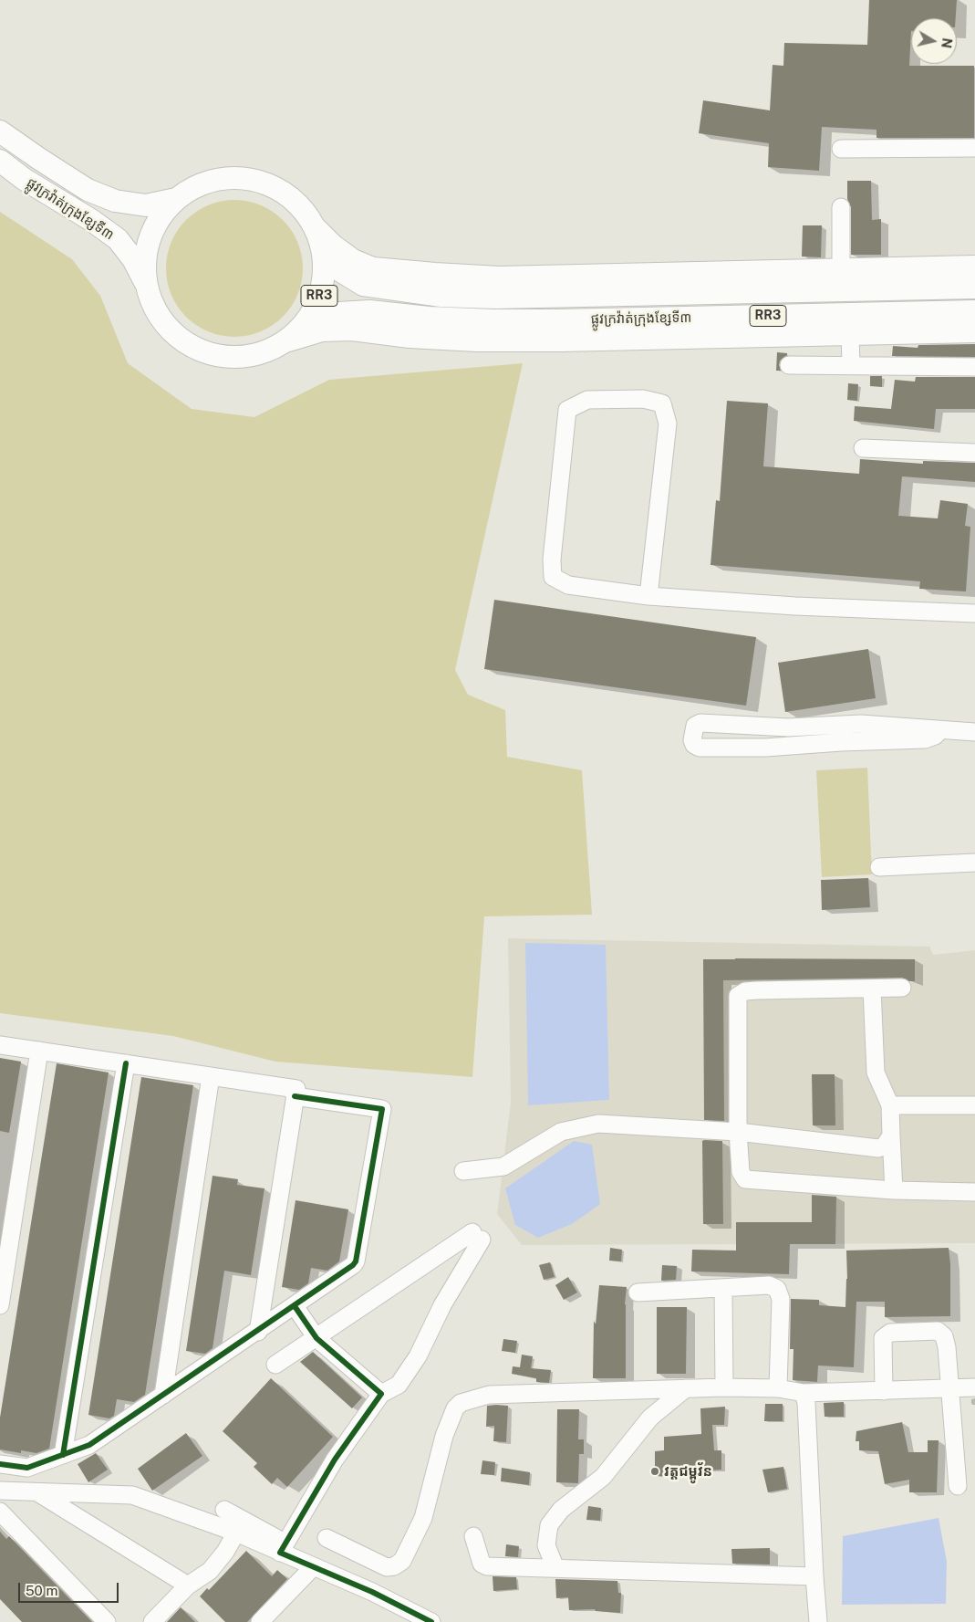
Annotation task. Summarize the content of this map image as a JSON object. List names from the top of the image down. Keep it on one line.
{"streets":{"main road":["ផ្លូវក្រវ៉ាត់ក្រុងខ្សែទី៣","RR3"]},"crossings":[["ផ្លូវក្រវ៉ាត់ក្រុងខ្សែទី៣","RR3"]],"places":["វត្តជម្ពូវ័ន"],"scale_bar":"50 m","north":"right"}
